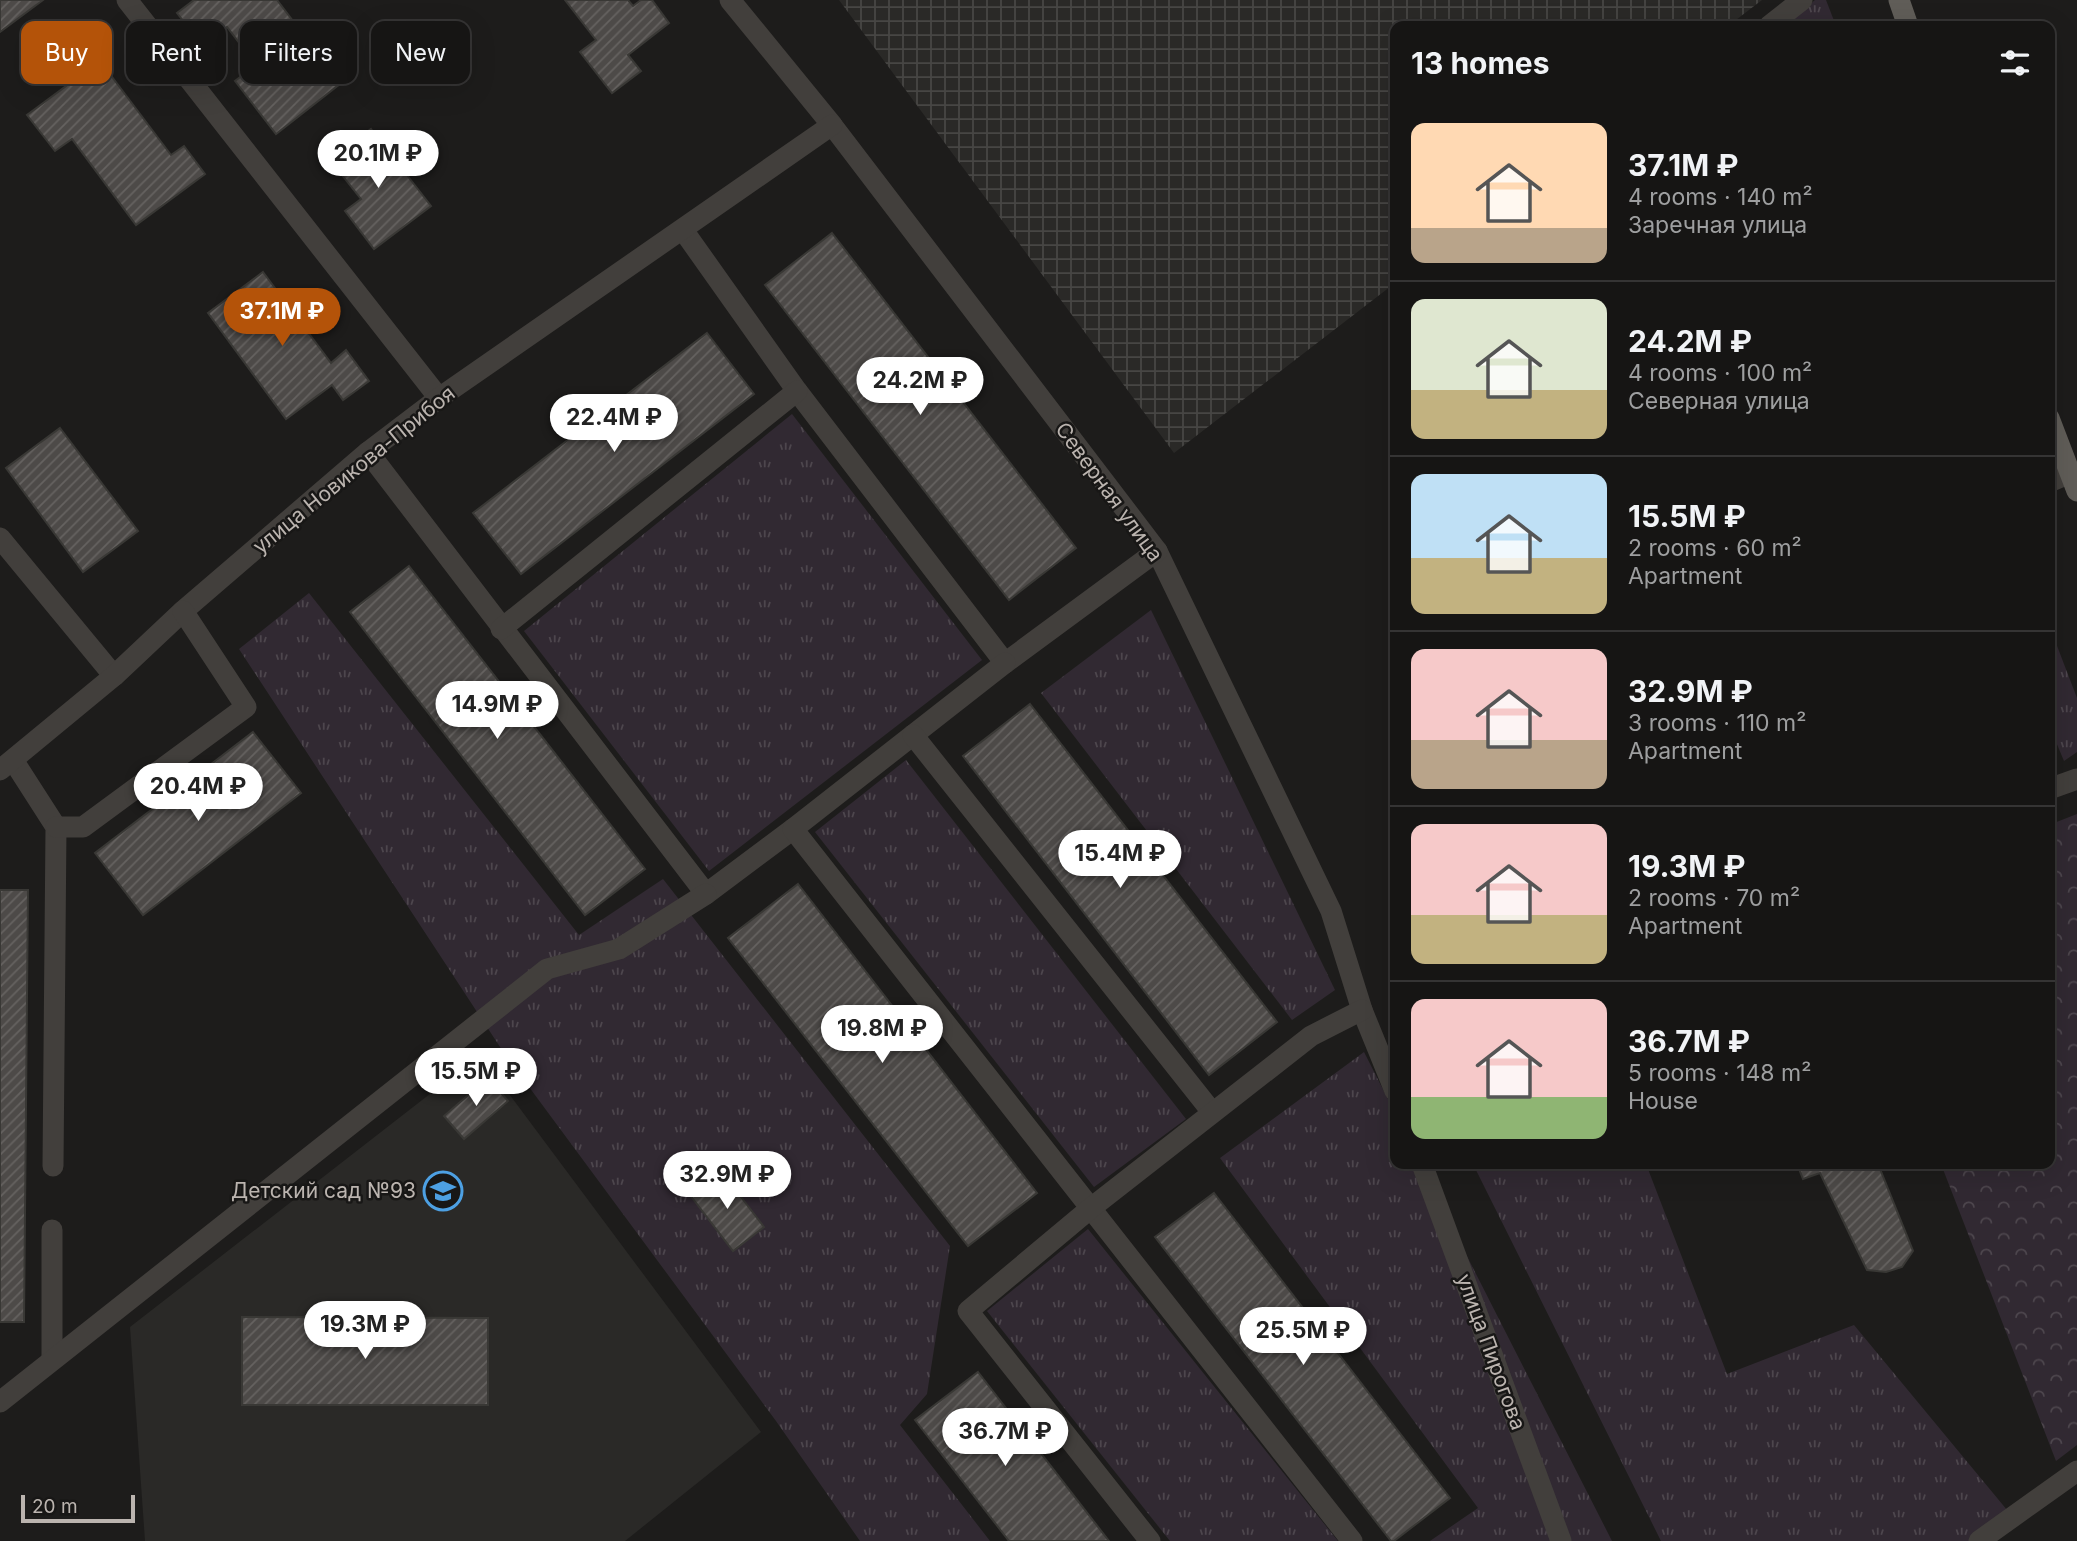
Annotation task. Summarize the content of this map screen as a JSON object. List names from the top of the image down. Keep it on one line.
{"streets":{"street":["улица Новикова-Прибоя","Северная улица","улица Пирогова"]},"crossings":[["улица Новикова-Прибоя","Северная улица"]],"places":{"school or university":["Детский сад №93"]},"scale_bar":"20 m","page":{"chip":["Buy","Rent","Filters","New"],"heading":"13 homes","list":[{"name":"37.1M ₽","note":"4 rooms · 140 m² · Заречная улица"},{"name":"24.2M ₽","note":"4 rooms · 100 m² · Северная улица"},{"name":"15.5M ₽","note":"2 rooms · 60 m² · Apartment"},{"name":"32.9M ₽","note":"3 rooms · 110 m² · Apartment"},{"name":"19.3M ₽","note":"2 rooms · 70 m² · Apartment"},{"name":"36.7M ₽","note":"5 rooms · 148 m² · House"}],"price":["20.1M ₽","37.1M ₽","24.2M ₽","22.4M ₽","14.9M ₽","20.4M ₽","15.4M ₽","19.8M ₽","15.5M ₽","32.9M ₽","19.3M ₽","25.5M ₽","36.7M ₽"],"scale":"20 m"}}
